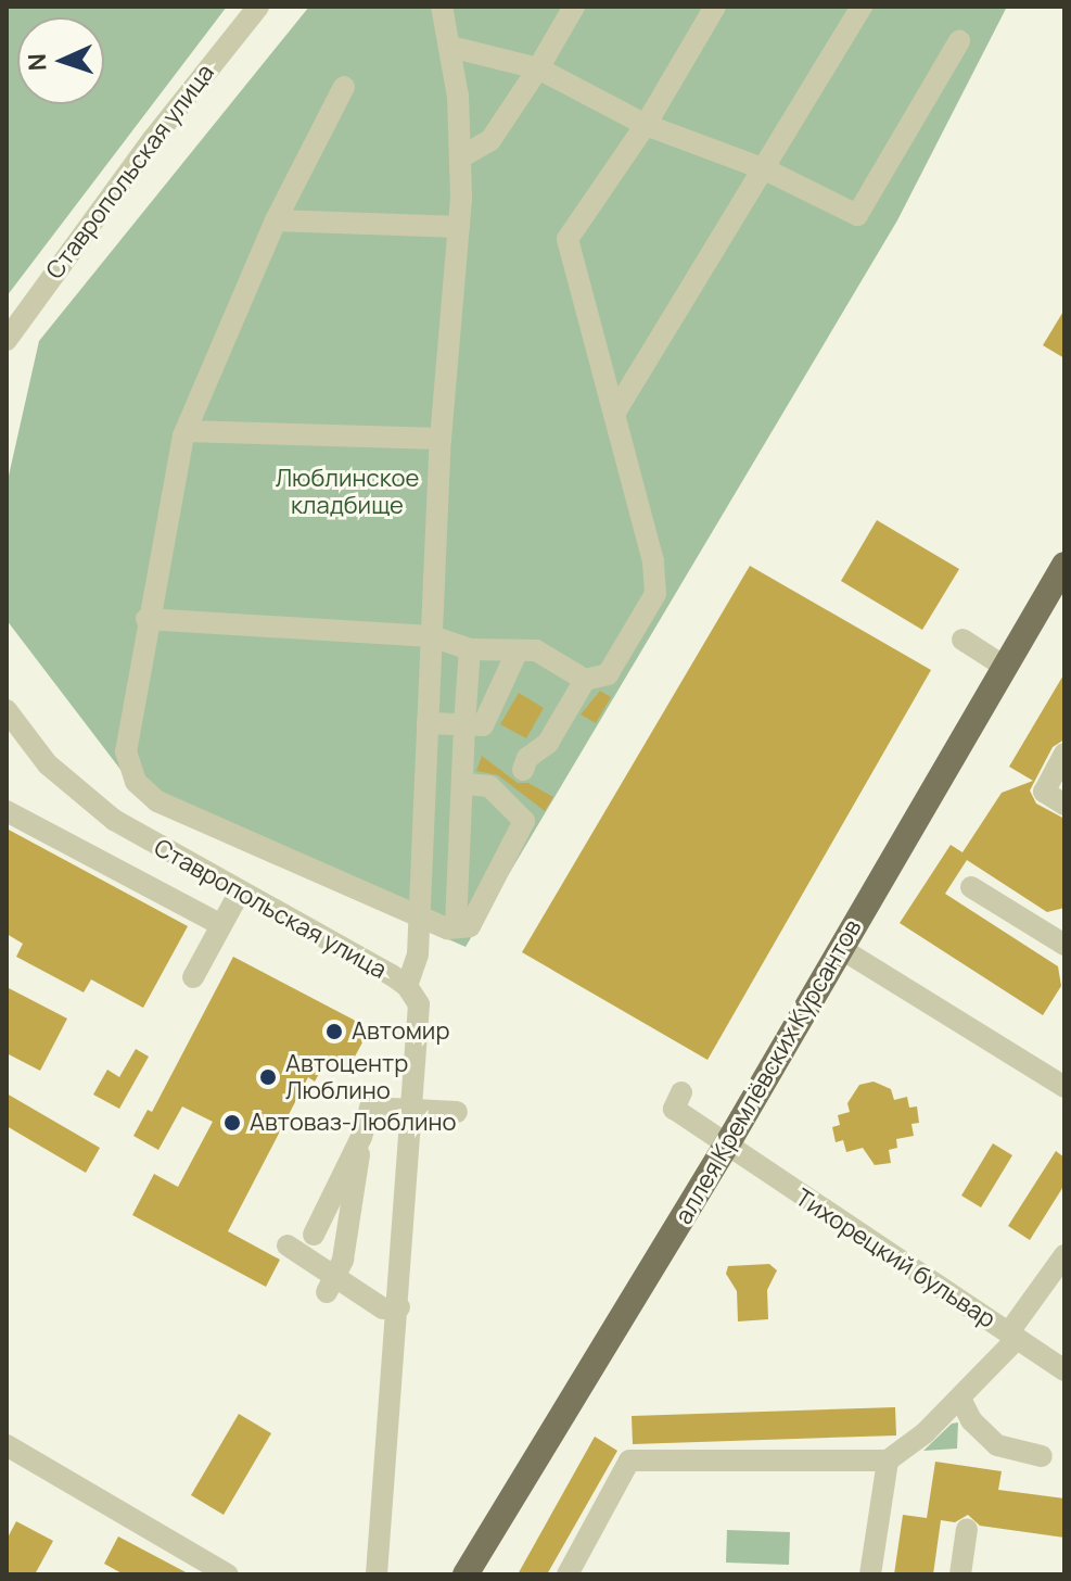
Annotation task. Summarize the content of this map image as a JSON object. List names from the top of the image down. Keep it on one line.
{"streets":{"main road":["аллея Кремлёвских Курсантов"],"street":["Ставропольская улица","Тихорецкий бульвар"]},"crossings":[["аллея Кремлёвских Курсантов","Тихорецкий бульвар"]],"parks":["Люблинское кладбище"],"places":["Автомир","Автоцентр Люблино","Автоваз-Люблино"],"north":"left"}
